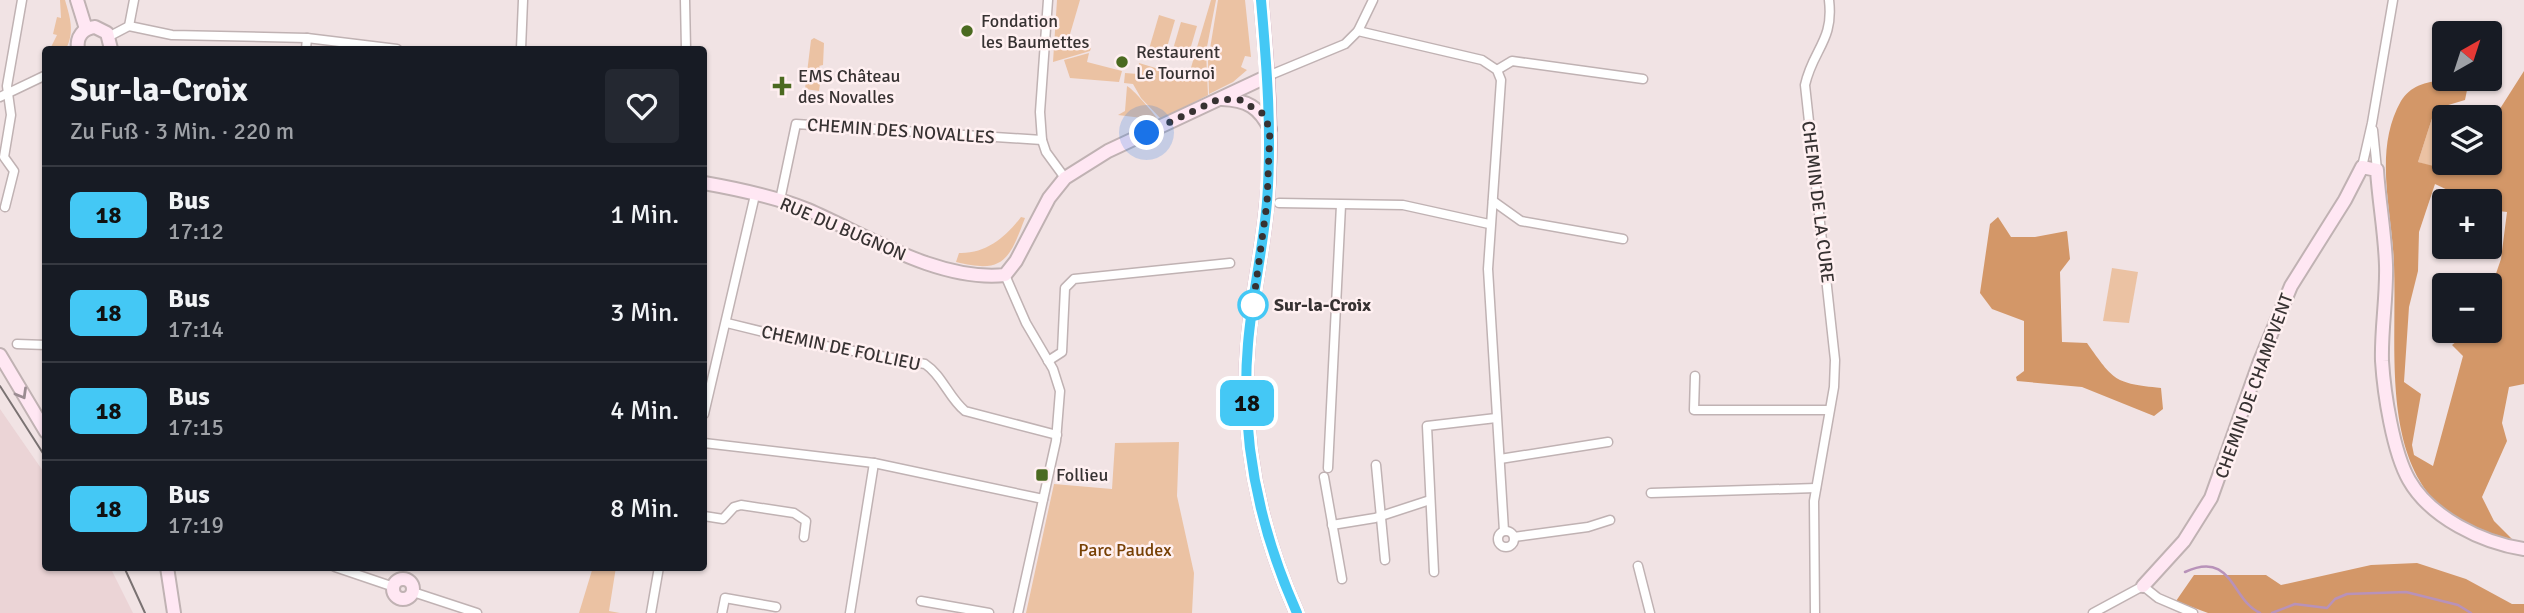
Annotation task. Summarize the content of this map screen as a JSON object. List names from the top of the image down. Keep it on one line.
{"streets":{"street":["CHEMIN DES NOVALLES","CHEMIN DE LA CURE","RUE DU BUGNON","CHEMIN DE FOLLIEU","CHEMIN DE CHAMPVENT"]},"crossings":[["CHEMIN DES NOVALLES","RUE DU BUGNON"]],"parks":["Parc Paudex"],"places":{"other":["Fondation les Baumettes","Restaurent Le Tournoi","Sur-la-Croix"],"health":["EMS Château des Novalles"],"transit":["Follieu"]},"lines":["bus line 18"],"north":"top right","page":{"on_map":"18","map_buttons":["+","−"],"heading":["Sur-la-Croix","Zu Fuß · 3 Min. · 220 m"],"list":[{"mark":"18","name":"Bus","note":"17:12","value":"1 Min."},{"mark":"18","name":"Bus","note":"17:14","value":"3 Min."},{"mark":"18","name":"Bus","note":"17:15","value":"4 Min."},{"mark":"18","name":"Bus","note":"17:19","value":"8 Min."}]}}
